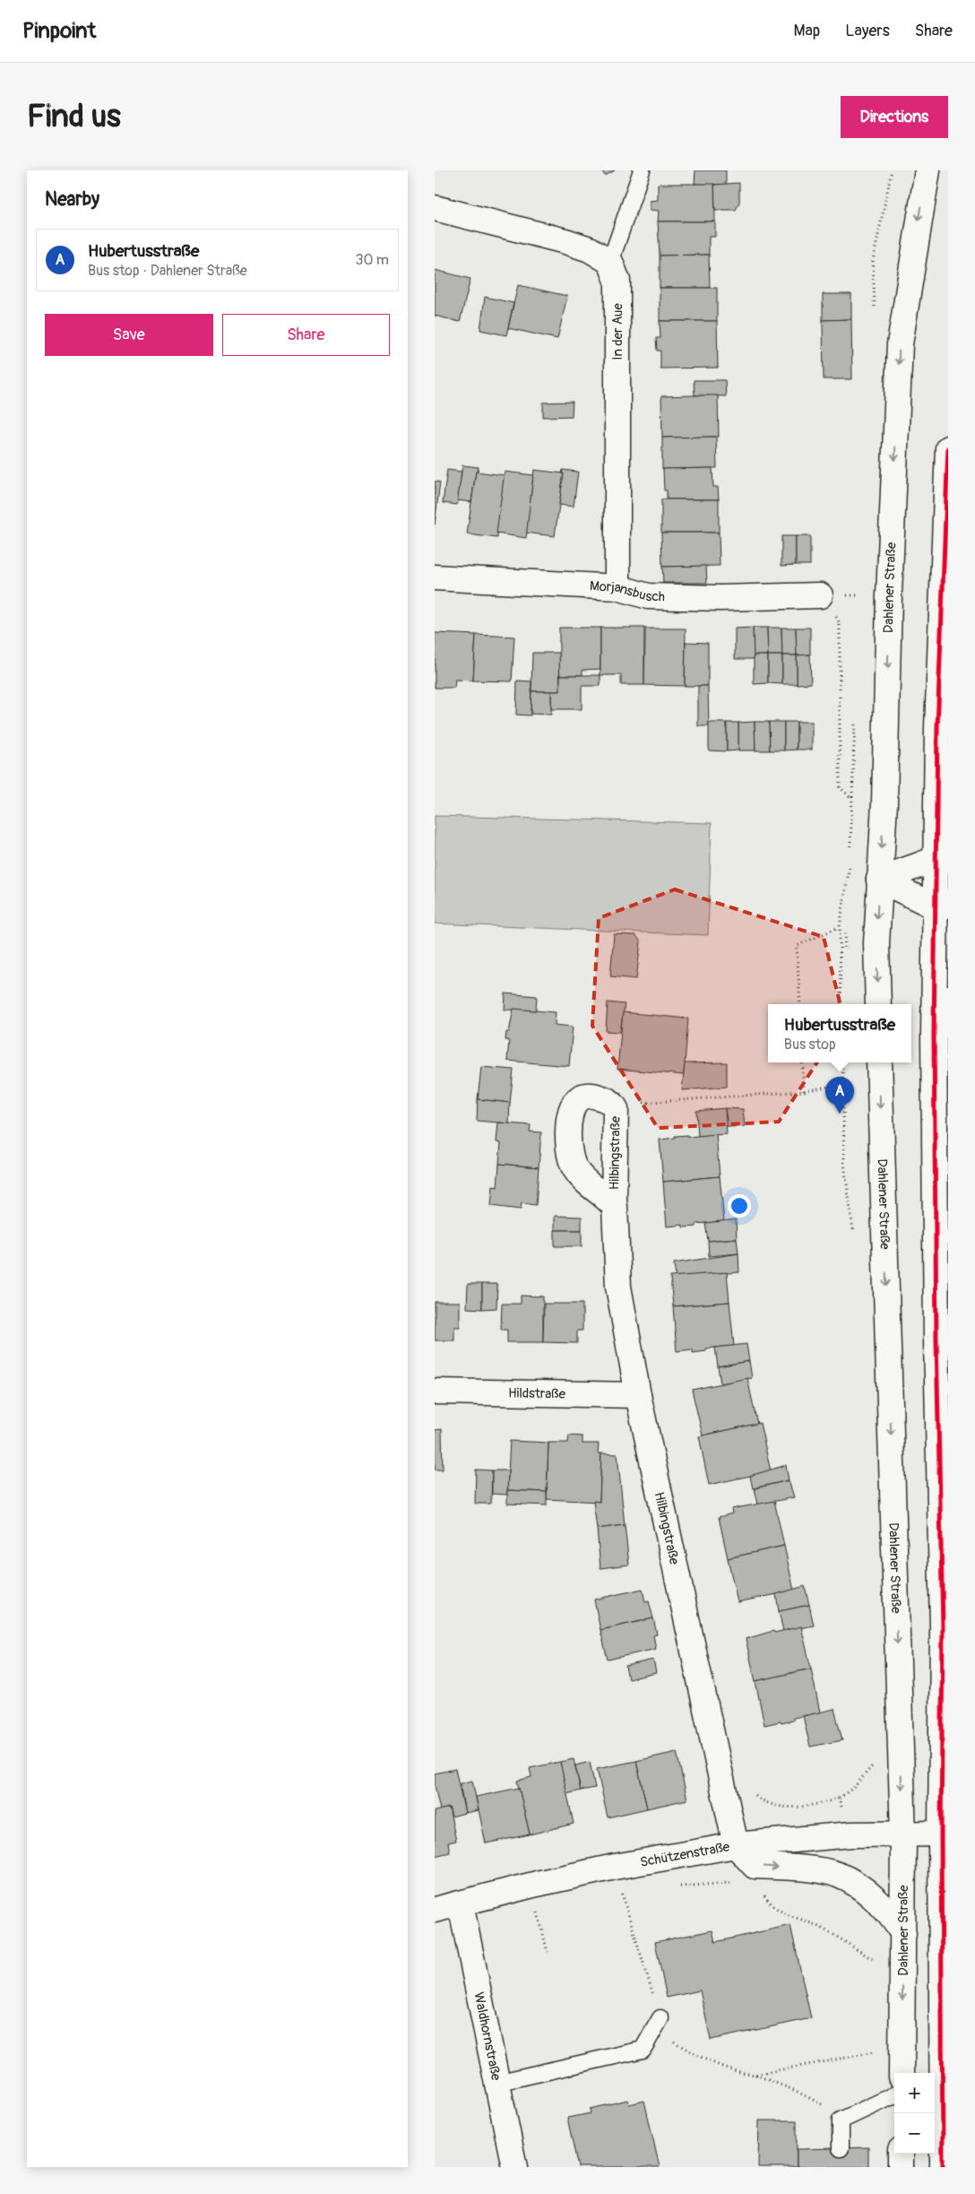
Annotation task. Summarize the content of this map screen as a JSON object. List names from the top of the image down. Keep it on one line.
{"streets":{"main road":["In der Aue","Dahlener Straße","Morjansbusch","Hilbingstraße","Hildstraße","Schützenstraße","Waldhornstraße"]},"crossings":[["In der Aue","Morjansbusch"],["Dahlener Straße","Schützenstraße"],["Hilbingstraße","Hildstraße"],["Hilbingstraße","Schützenstraße"],["Schützenstraße","Waldhornstraße"]],"page":{"header":"Pinpoint","nav":["Map","Layers","Share"],"buttons":["Directions",["Save","Share"]],"title":"Find us","heading":"Nearby","list":[{"mark":"A","name":"Hubertusstraße","note":"Bus stop · Dahlener Straße","value":"30 m"}],"popup":["Hubertusstraße","Bus stop"],"pins":"A","map_buttons":["+","−"]}}
